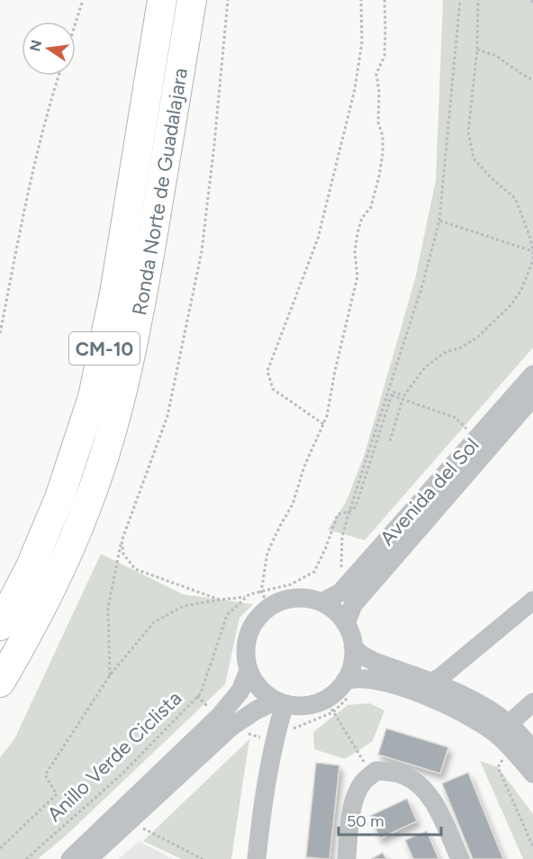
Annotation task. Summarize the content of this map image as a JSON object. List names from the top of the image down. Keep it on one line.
{"streets":{"highway":["Ronda Norte de Guadalajara","CM-10"],"street":["Avenida del Sol"],"path":["Anillo Verde Ciclista"]},"crossings":[["Avenida del Sol","Anillo Verde Ciclista"]],"scale_bar":"50 m","north":"left"}
